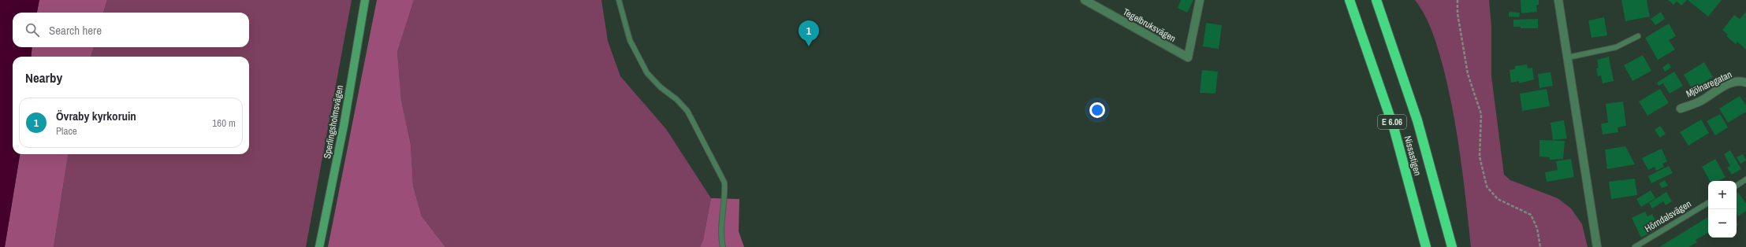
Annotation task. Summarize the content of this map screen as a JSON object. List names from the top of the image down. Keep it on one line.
{"streets":{"highway":["E 6.06","Nissastigen"],"street":["Tegelbruksvägen","Mjölnaregatan","Sperlingsholmsvägen"],"lane":["Hörndalsvägen"]},"page":{"search":"Search here","pins":"1","heading":"Nearby","list":[{"mark":"1","name":"Övraby kyrkoruin","note":"Place","value":"160 m"}],"map_buttons":["+","−"]}}
